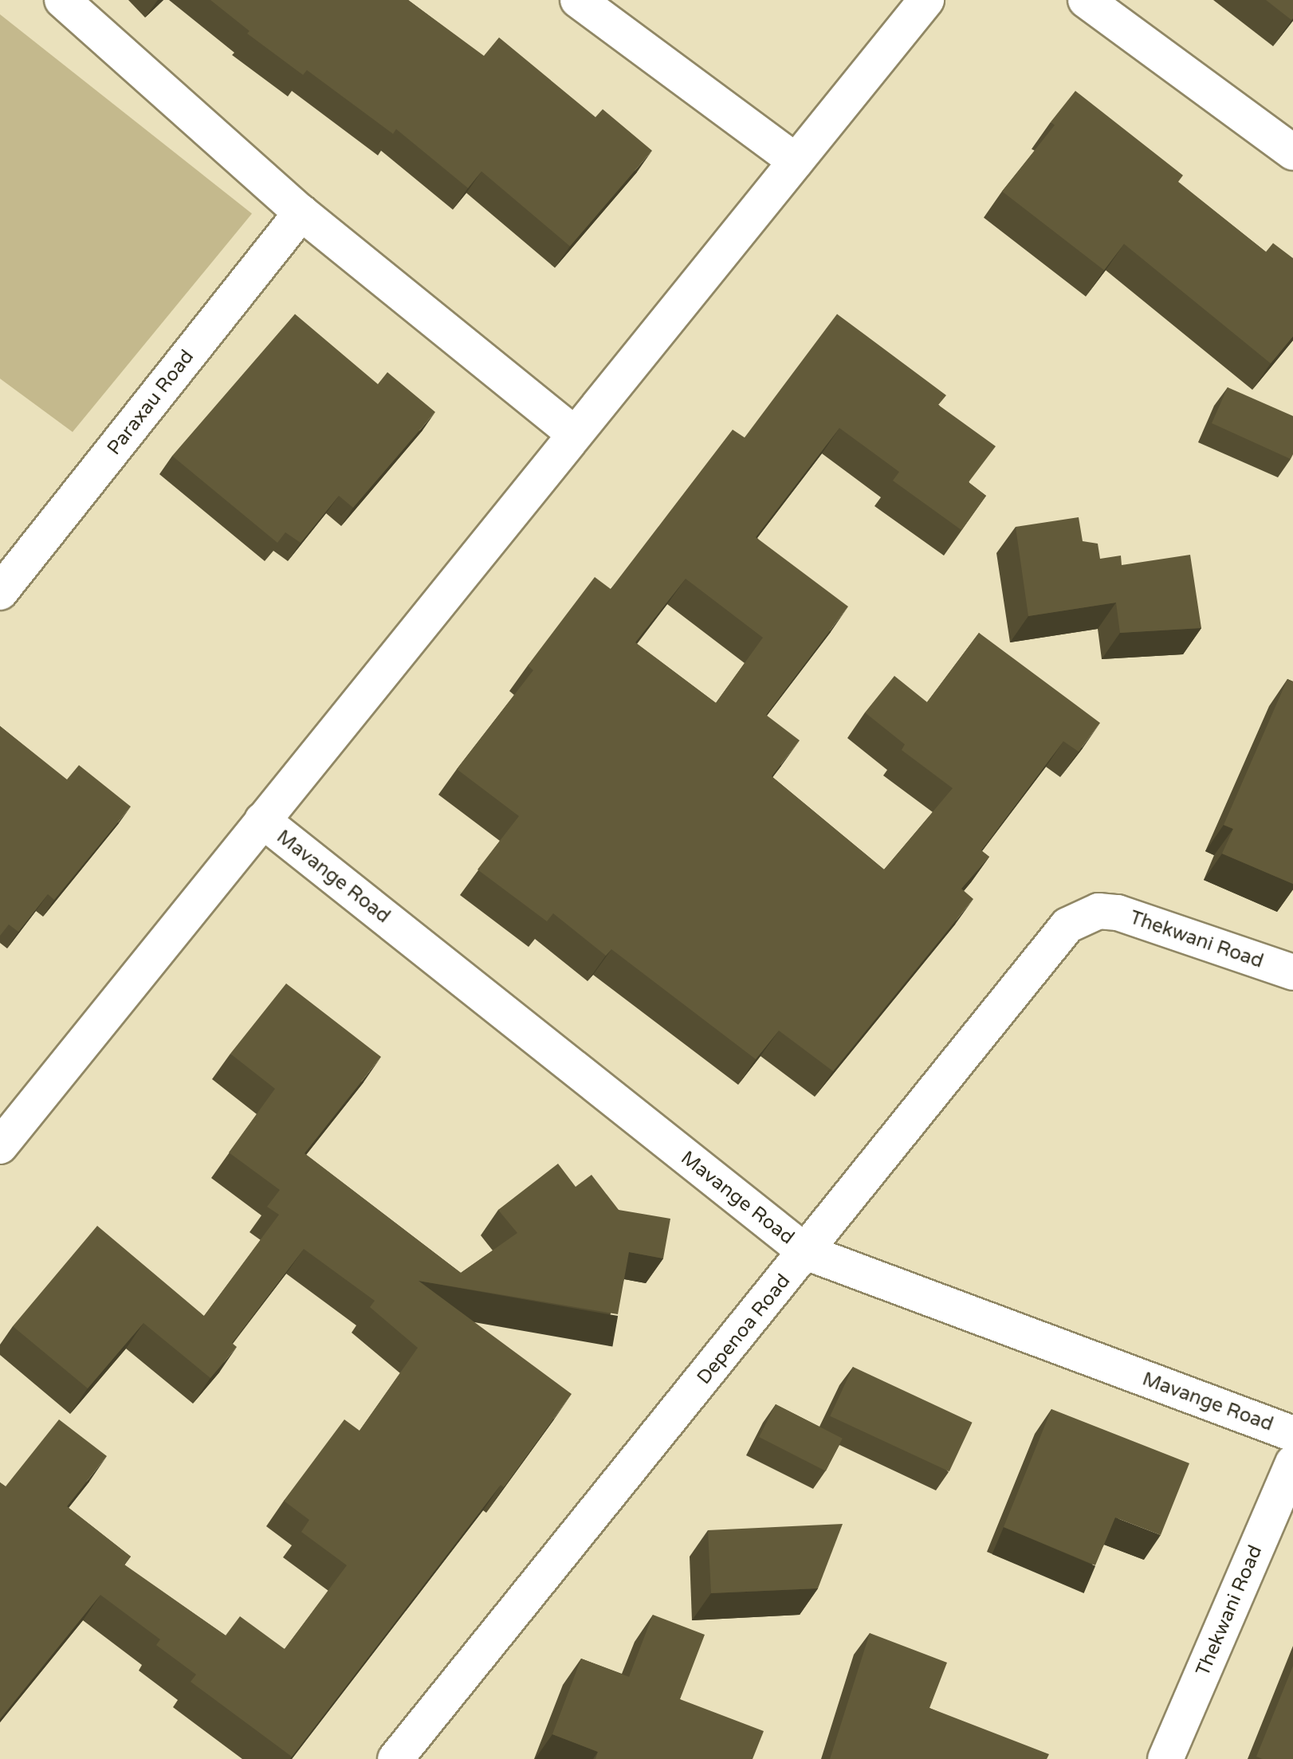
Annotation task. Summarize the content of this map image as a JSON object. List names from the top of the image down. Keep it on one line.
{"streets":{"street":["Paraxau Road","Mavange Road","Thekwani Road","Depenoa Road"]},"crossings":[["Mavange Road","Depenoa Road"],["Thekwani Road","Depenoa Road"]]}
